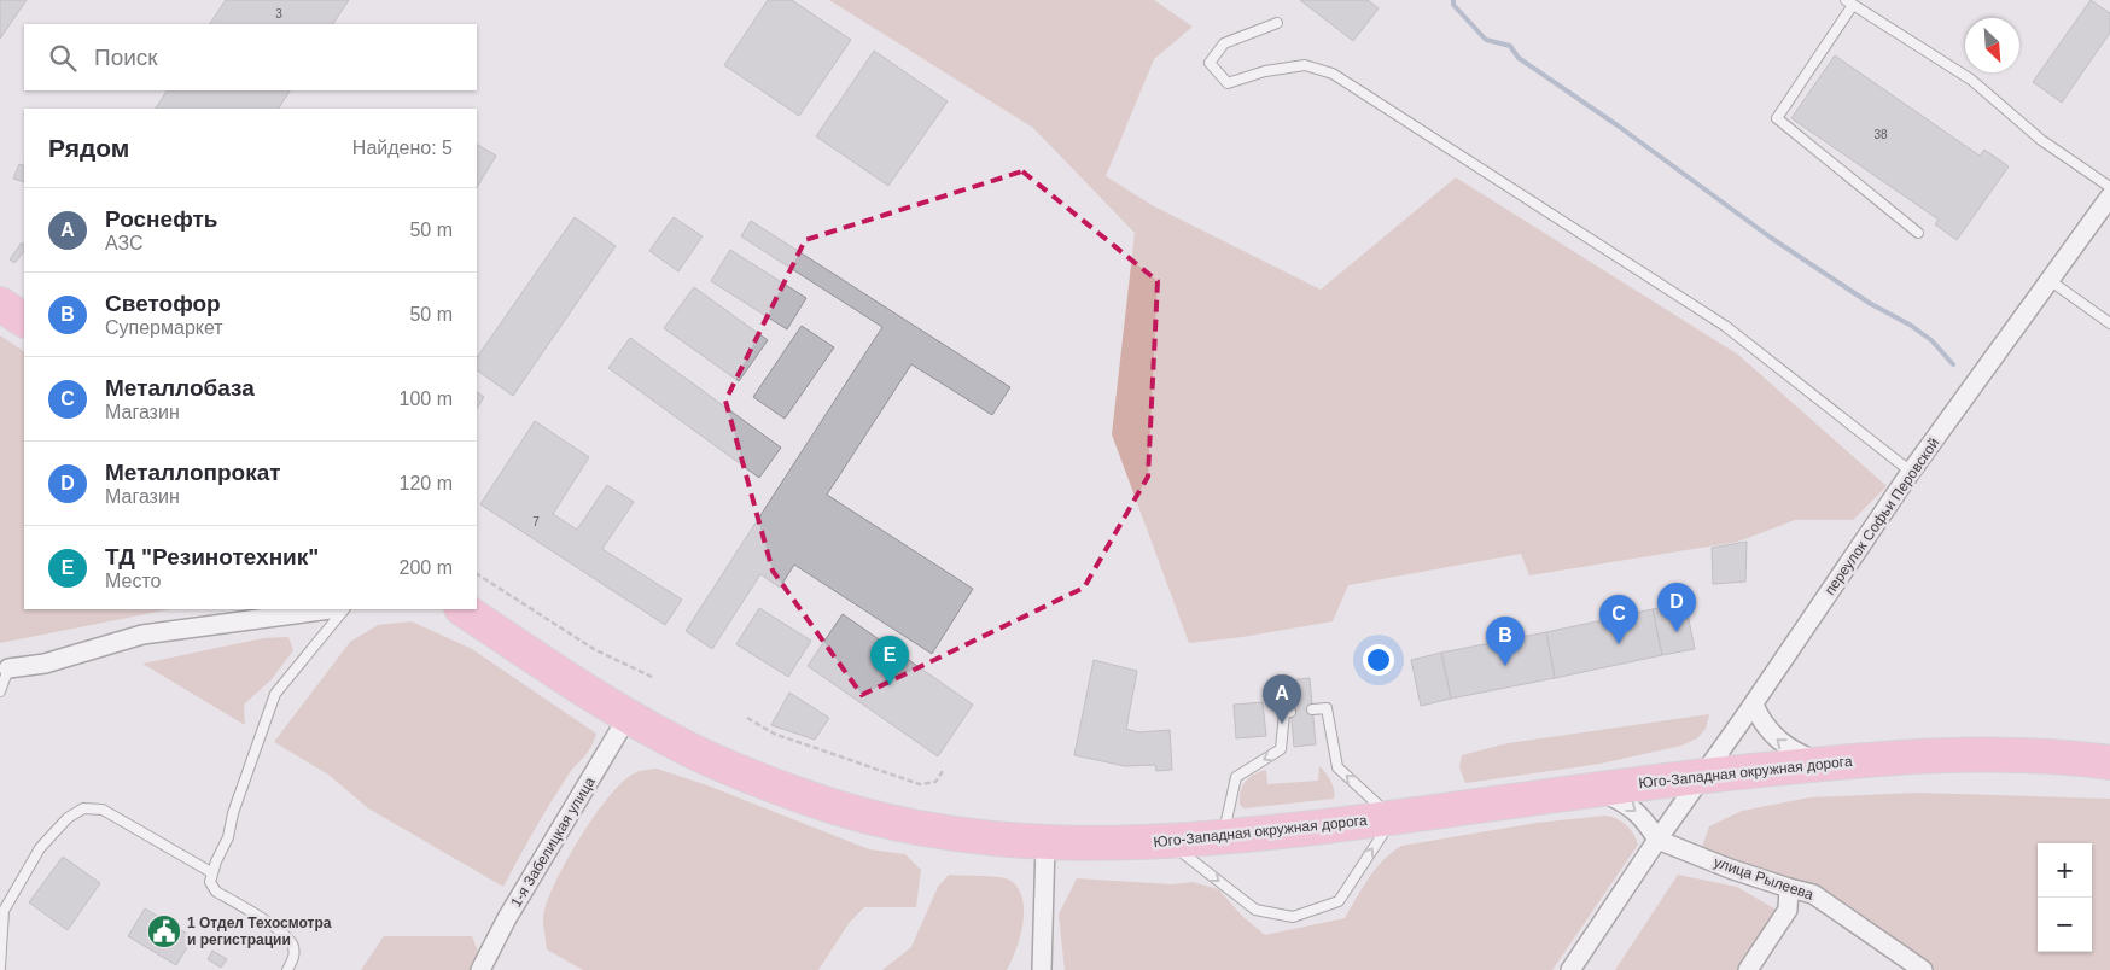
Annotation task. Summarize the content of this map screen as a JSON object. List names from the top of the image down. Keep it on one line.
{"streets":{"highway":["Юго-Западная окружная дорога"],"street":["переулок Софьи Перовской","1-я Забелицкая улица","улица Рылеева"]},"crossings":[["переулок Софьи Перовской","Юго-Западная окружная дорога"],["переулок Софьи Перовской","улица Рылеева"],["Юго-Западная окружная дорога","1-я Забелицкая улица"]],"places":{"public building":["1 Отдел Техосмотра и регистрации"]},"house_numbers":["3","38","7"],"north":"bottom right","page":{"search":"Поиск","heading":["Рядом","Найдено: 5"],"list":[{"mark":"A","name":"Роснефть","note":"АЗС","value":"50 m"},{"mark":"B","name":"Светофор","note":"Супермаркет","value":"50 m"},{"mark":"C","name":"Металлобаза","note":"Магазин","value":"100 m"},{"mark":"D","name":"Металлопрокат","note":"Магазин","value":"120 m"},{"mark":"E","name":"ТД \"Резинотехник\"","note":"Место","value":"200 m"}],"pins":["D","C","B","E","A"],"map_buttons":["+","−"]}}
